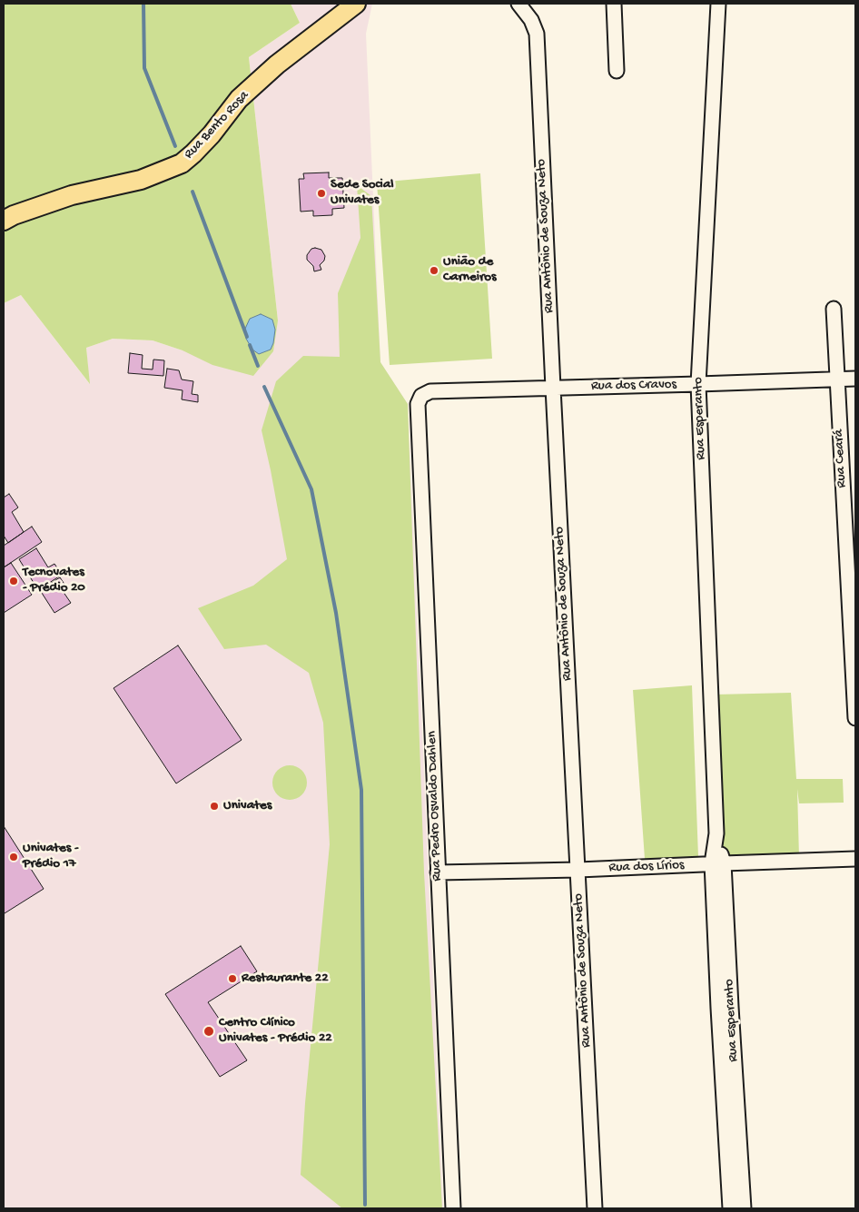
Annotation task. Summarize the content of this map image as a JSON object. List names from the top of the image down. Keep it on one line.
{"streets":{"main road":["Rua Bento Rosa"],"street":["Rua Antônio de Souza Neto","Rua dos Cravos","Rua Esperanto","Rua Ceará","Rua Pedro Osvaldo Dahlen","Rua dos Lírios"]},"crossings":[["Rua Antônio de Souza Neto","Rua dos Cravos"],["Rua Antônio de Souza Neto","Rua dos Lírios"],["Rua dos Cravos","Rua Esperanto"],["Rua dos Cravos","Rua Ceará"],["Rua dos Cravos","Rua Pedro Osvaldo Dahlen"],["Rua Esperanto","Rua dos Lírios"],["Rua Pedro Osvaldo Dahlen","Rua dos Lírios"]],"places":["Sede Social Univates","União de Carneiros","Tecnovates - Prédio 20","Univates","Univates - Prédio 17","Restaurante 22","Centro Clínico Univates - Prédio 22"]}
